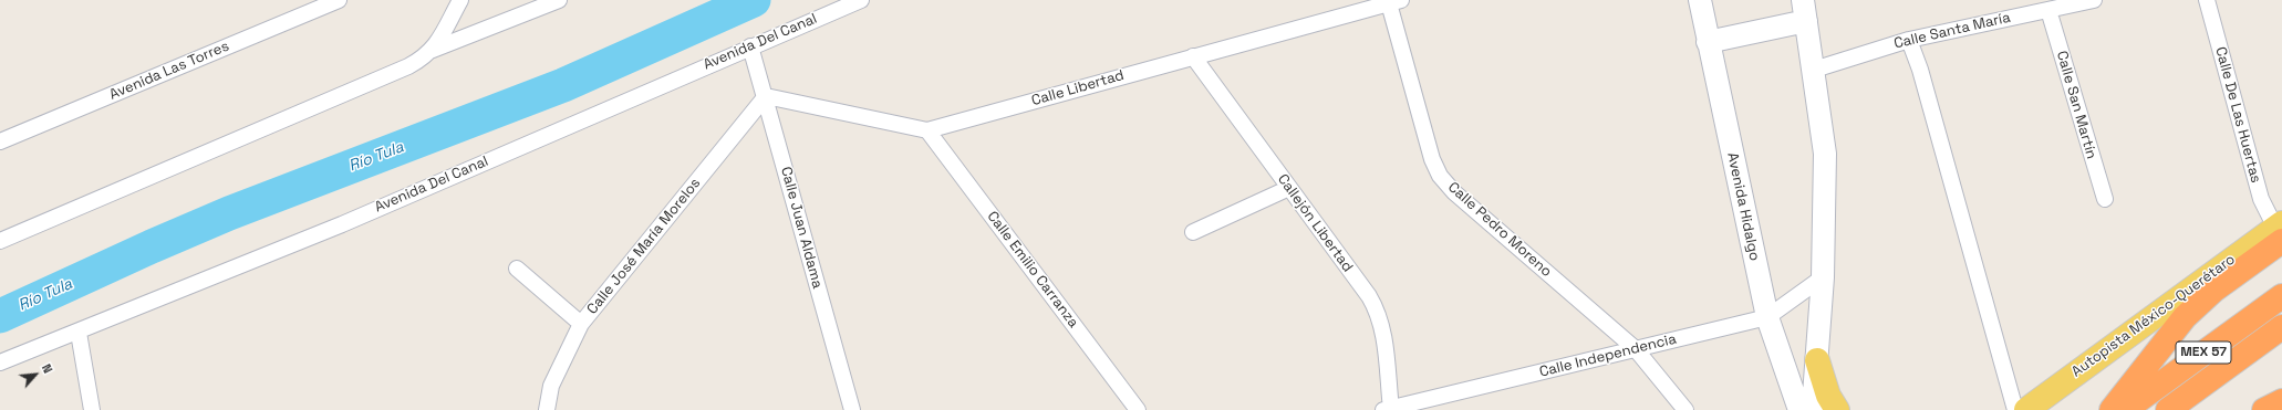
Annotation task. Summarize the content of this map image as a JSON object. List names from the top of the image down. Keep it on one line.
{"streets":{"highway":["MEX 57"],"main road":["Avenida Hidalgo","Autopista México-Querétaro"],"street":["Calle Santa María","Avenida Del Canal","Avenida Las Torres","Calle Libertad","Calle San Martín","Calle De Las Huertas","Callejón Libertad","Calle Juan Aldama","Calle Pedro Moreno","Calle José María Morelos","Calle Emilio Carranza","Calle Independencia"]},"crossings":[["Calle Santa María","Calle San Martín"],["Avenida Del Canal","Calle Juan Aldama"],["Calle Libertad","Callejón Libertad"],["Calle Libertad","Calle Juan Aldama"],["Calle Libertad","Calle Pedro Moreno"],["Calle Libertad","Calle José María Morelos"],["Calle Libertad","Calle Emilio Carranza"],["Calle De Las Huertas","Autopista México-Querétaro"],["Avenida Hidalgo","Calle Independencia"],["Callejón Libertad","Calle Independencia"],["Calle Juan Aldama","Calle José María Morelos"],["Calle Pedro Moreno","Calle Independencia"]],"water":["Río Tula"],"north":"top right"}
